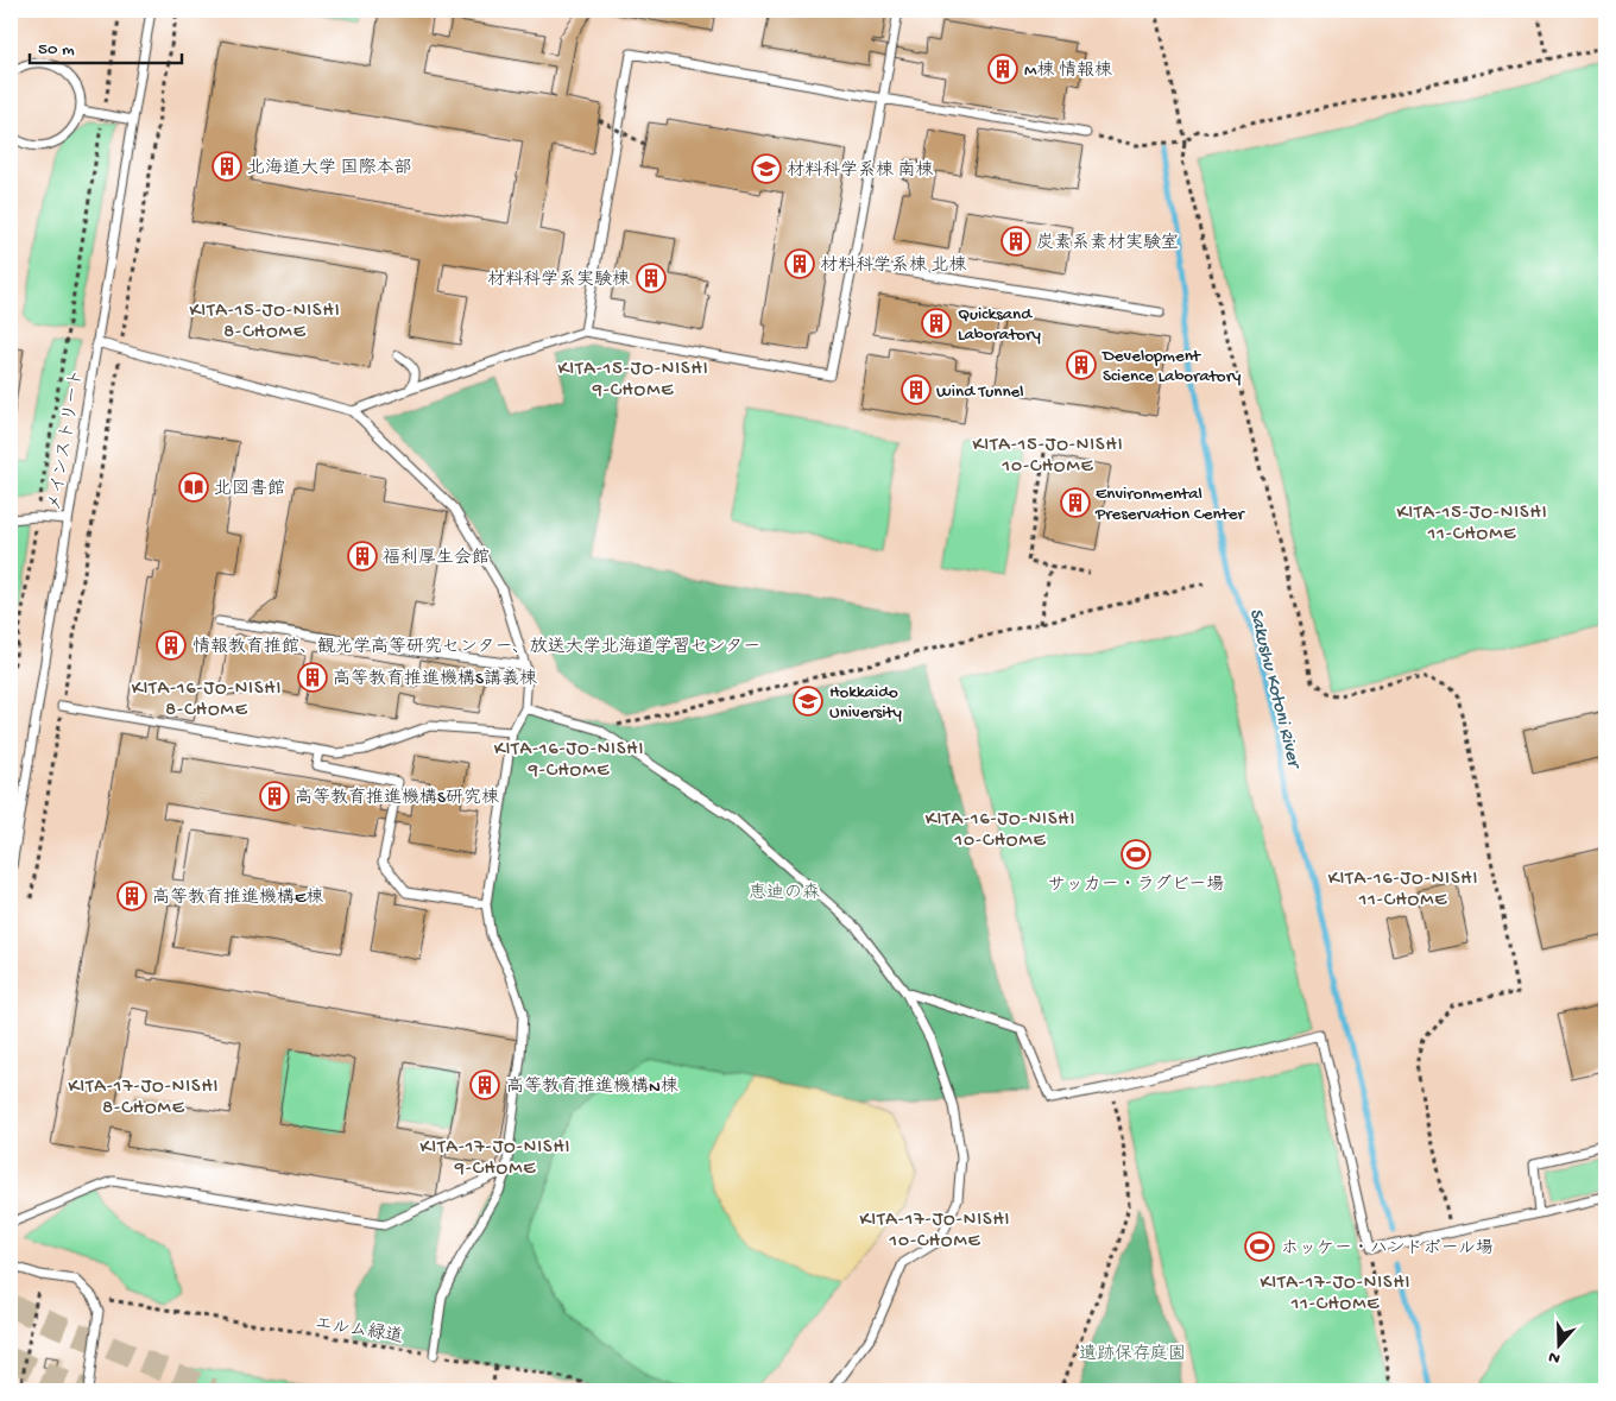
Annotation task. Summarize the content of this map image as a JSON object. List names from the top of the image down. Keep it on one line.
{"streets":{"lane":["メインストリート"],"path":["エルム緑道"]},"districts":["KITA-15-JO-NISHI 8-CHOME","KITA-15-JO-NISHI 9-CHOME","KITA-15-JO-NISHI 10-CHOME","KITA-15-JO-NISHI 11-CHOME","KITA-16-JO-NISHI 8-CHOME","KITA-16-JO-NISHI 9-CHOME","KITA-16-JO-NISHI 10-CHOME","KITA-16-JO-NISHI 11-CHOME","KITA-17-JO-NISHI 8-CHOME","KITA-17-JO-NISHI 9-CHOME","KITA-17-JO-NISHI 10-CHOME","KITA-17-JO-NISHI 11-CHOME"],"water":["Sakushu Kotoni River"],"parks":["恵迪の森","遺跡保存庭園"],"places":{"building":["M棟 情報棟","北海道大学 国際本部","炭素系素材実験室","材料科学系棟 北棟","材料科学系実験棟","Quicksand Laboratory","Development Science Laboratory","Wind Tunnel","Environmental Preservation Center","福利厚生会館","情報教育推館、観光学高等研究センター、放送大学北海道学習センター","高等教育推進機構S講義棟","高等教育推進機構S研究棟","高等教育推進機構E棟","高等教育推進機構N棟"],"school or university":["材料科学系棟 南棟","Hokkaido University"],"library":["北図書館"],"sports":["サッカー・ラグビー場","ホッケー・ハンドボール場"]},"scale_bar":"50 m","north":"bottom"}
